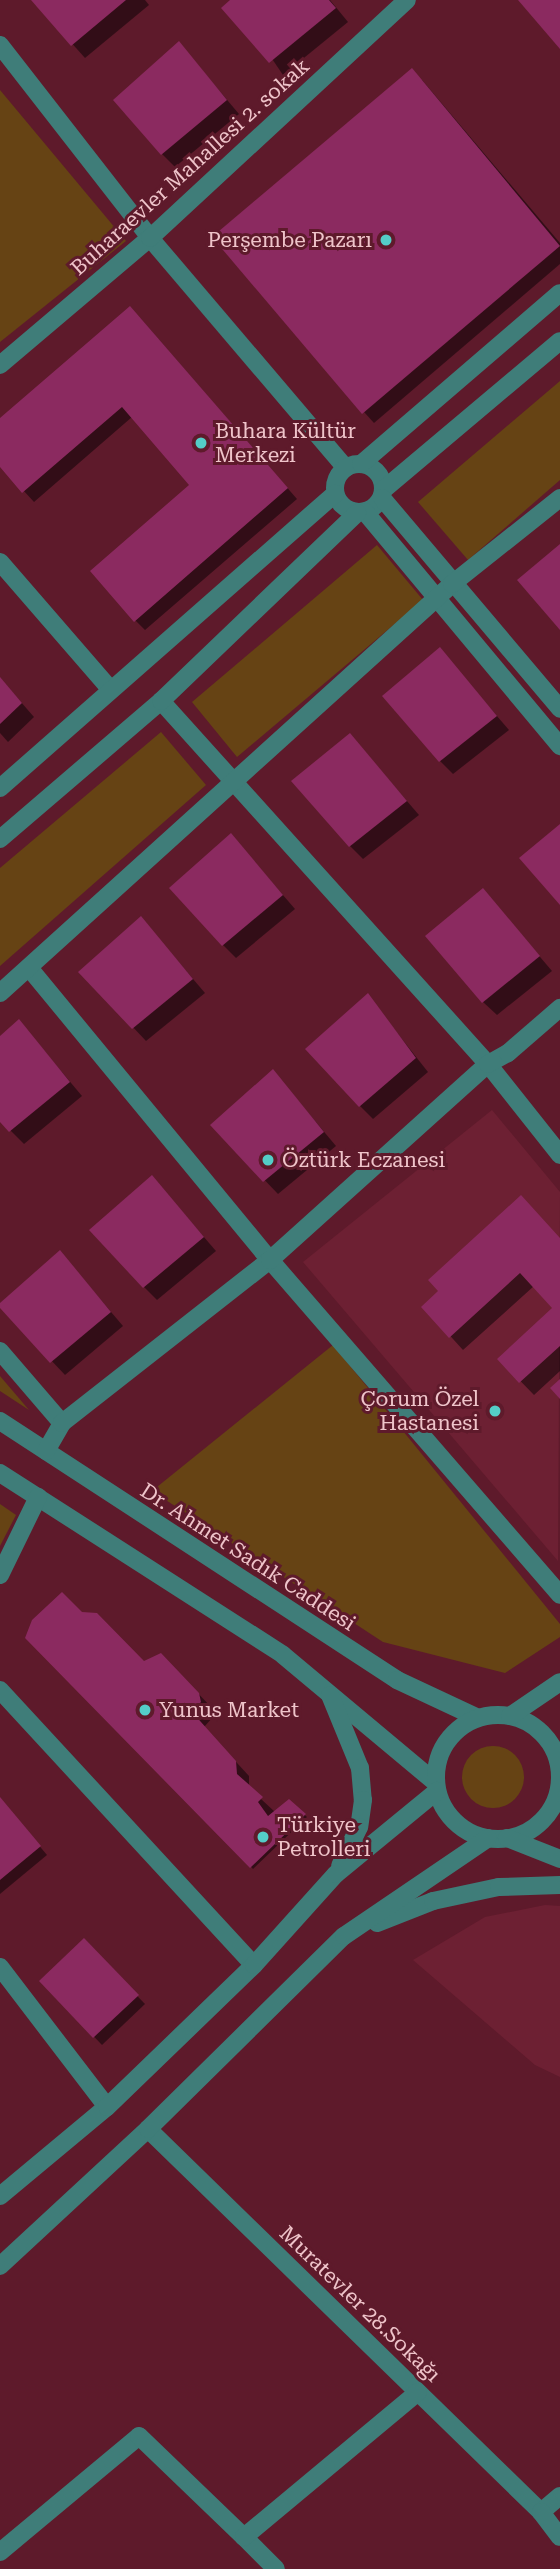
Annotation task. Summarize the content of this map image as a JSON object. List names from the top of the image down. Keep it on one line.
{"streets":{"street":["Buharaevler Mahallesi 2. sokak","Dr. Ahmet Sadık Caddesi","Muratevler 28.Sokağı"]},"places":["Perşembe Pazarı","Buhara Kültür Merkezi","Öztürk Eczanesi","Çorum Özel Hastanesi","Yunus Market","Türkiye Petrolleri"]}
